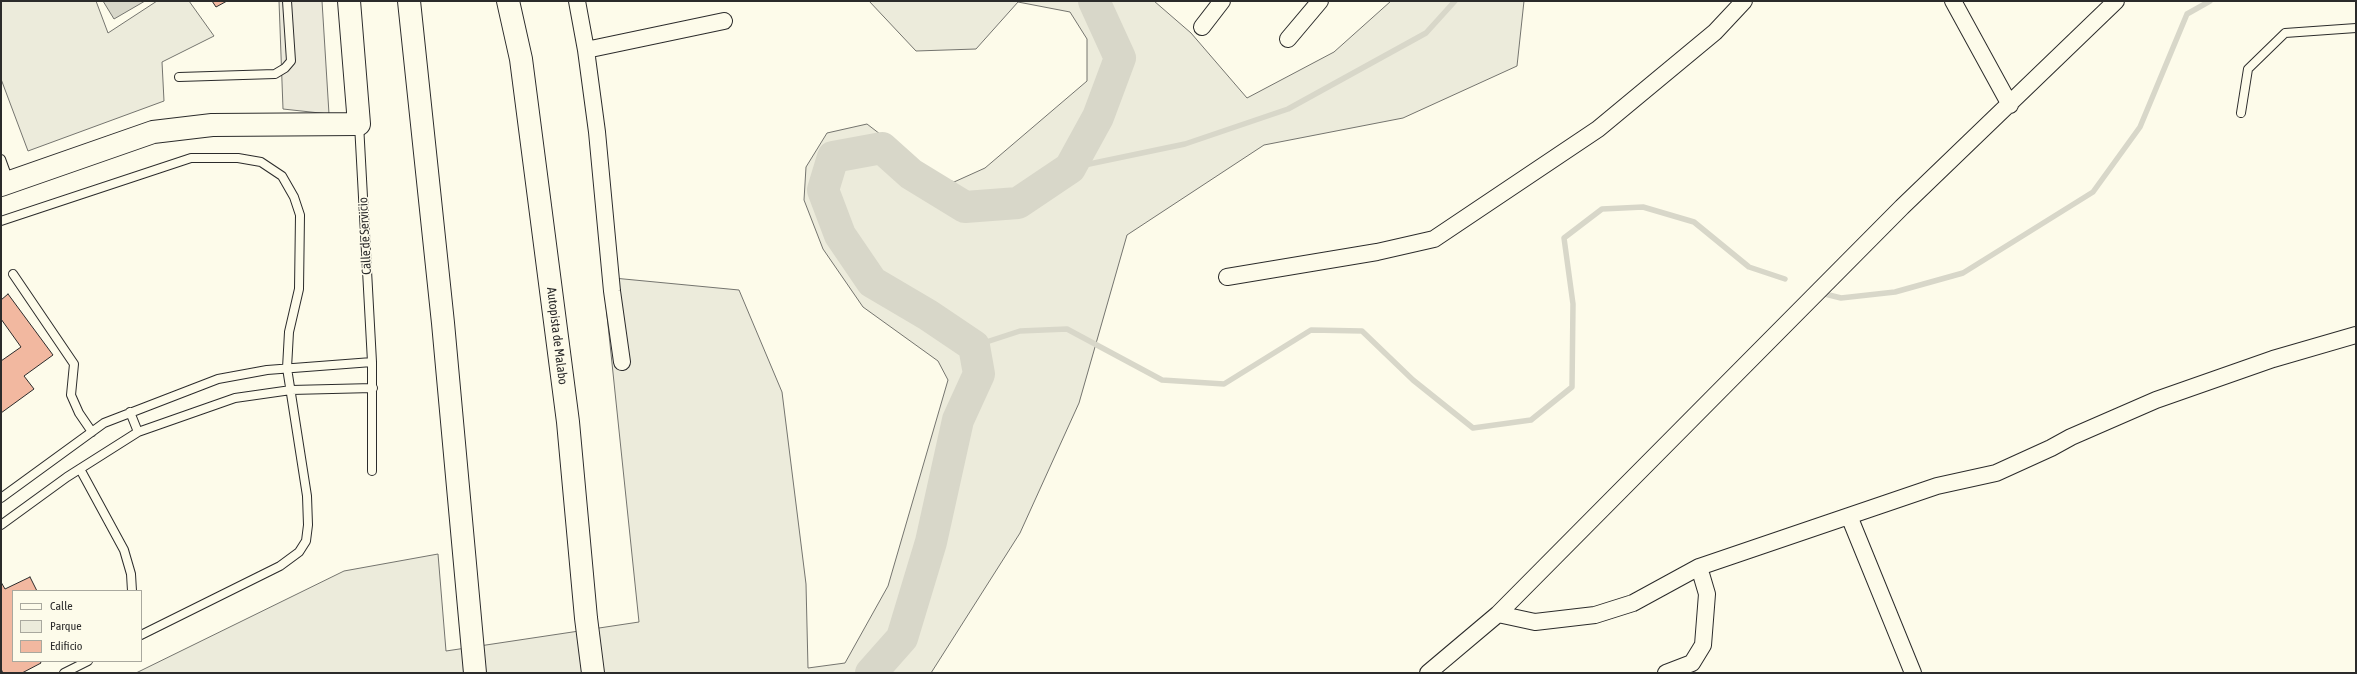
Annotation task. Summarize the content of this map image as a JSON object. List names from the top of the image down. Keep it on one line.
{"streets":{"main road":["Calle de Servicio","Autopista de Malabo"]},"legend":["Calle","Parque","Edificio"]}
